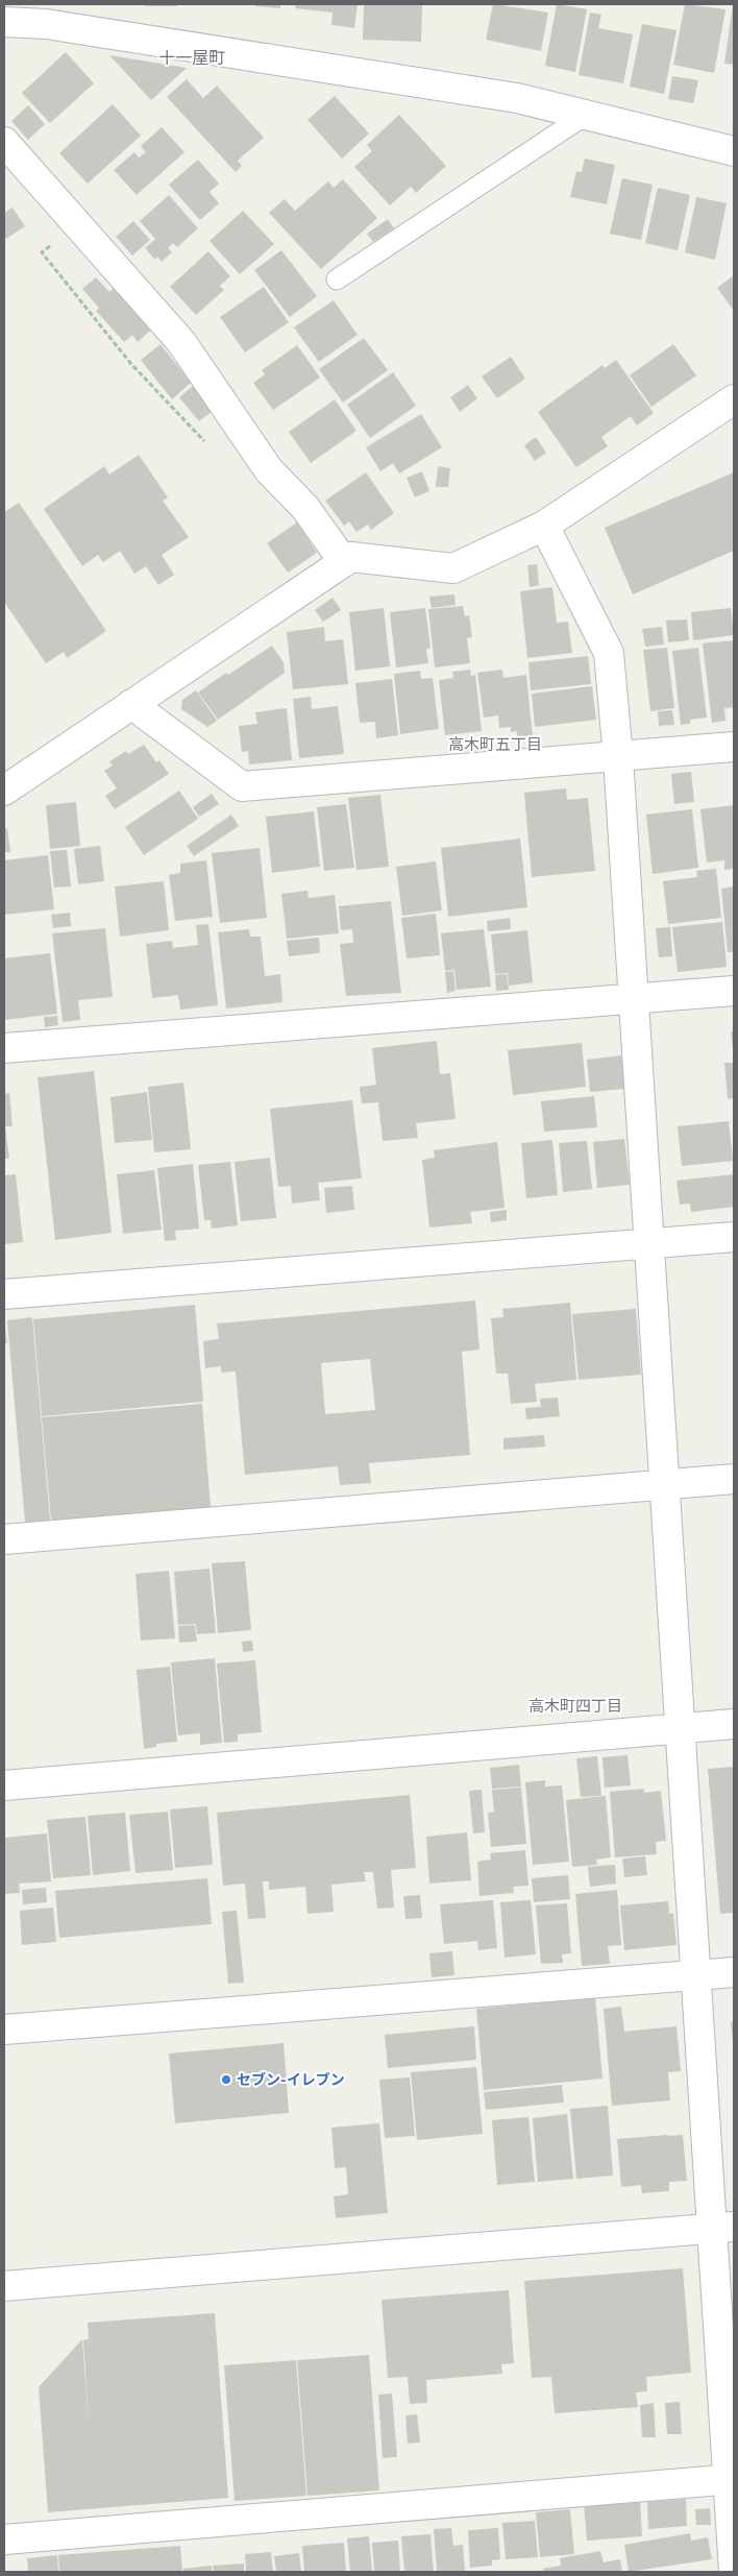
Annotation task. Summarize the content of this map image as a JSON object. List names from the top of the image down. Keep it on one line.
{"districts":["十一屋町","高木町五丁目","高木町四丁目"],"places":["セブン-イレブン"]}
